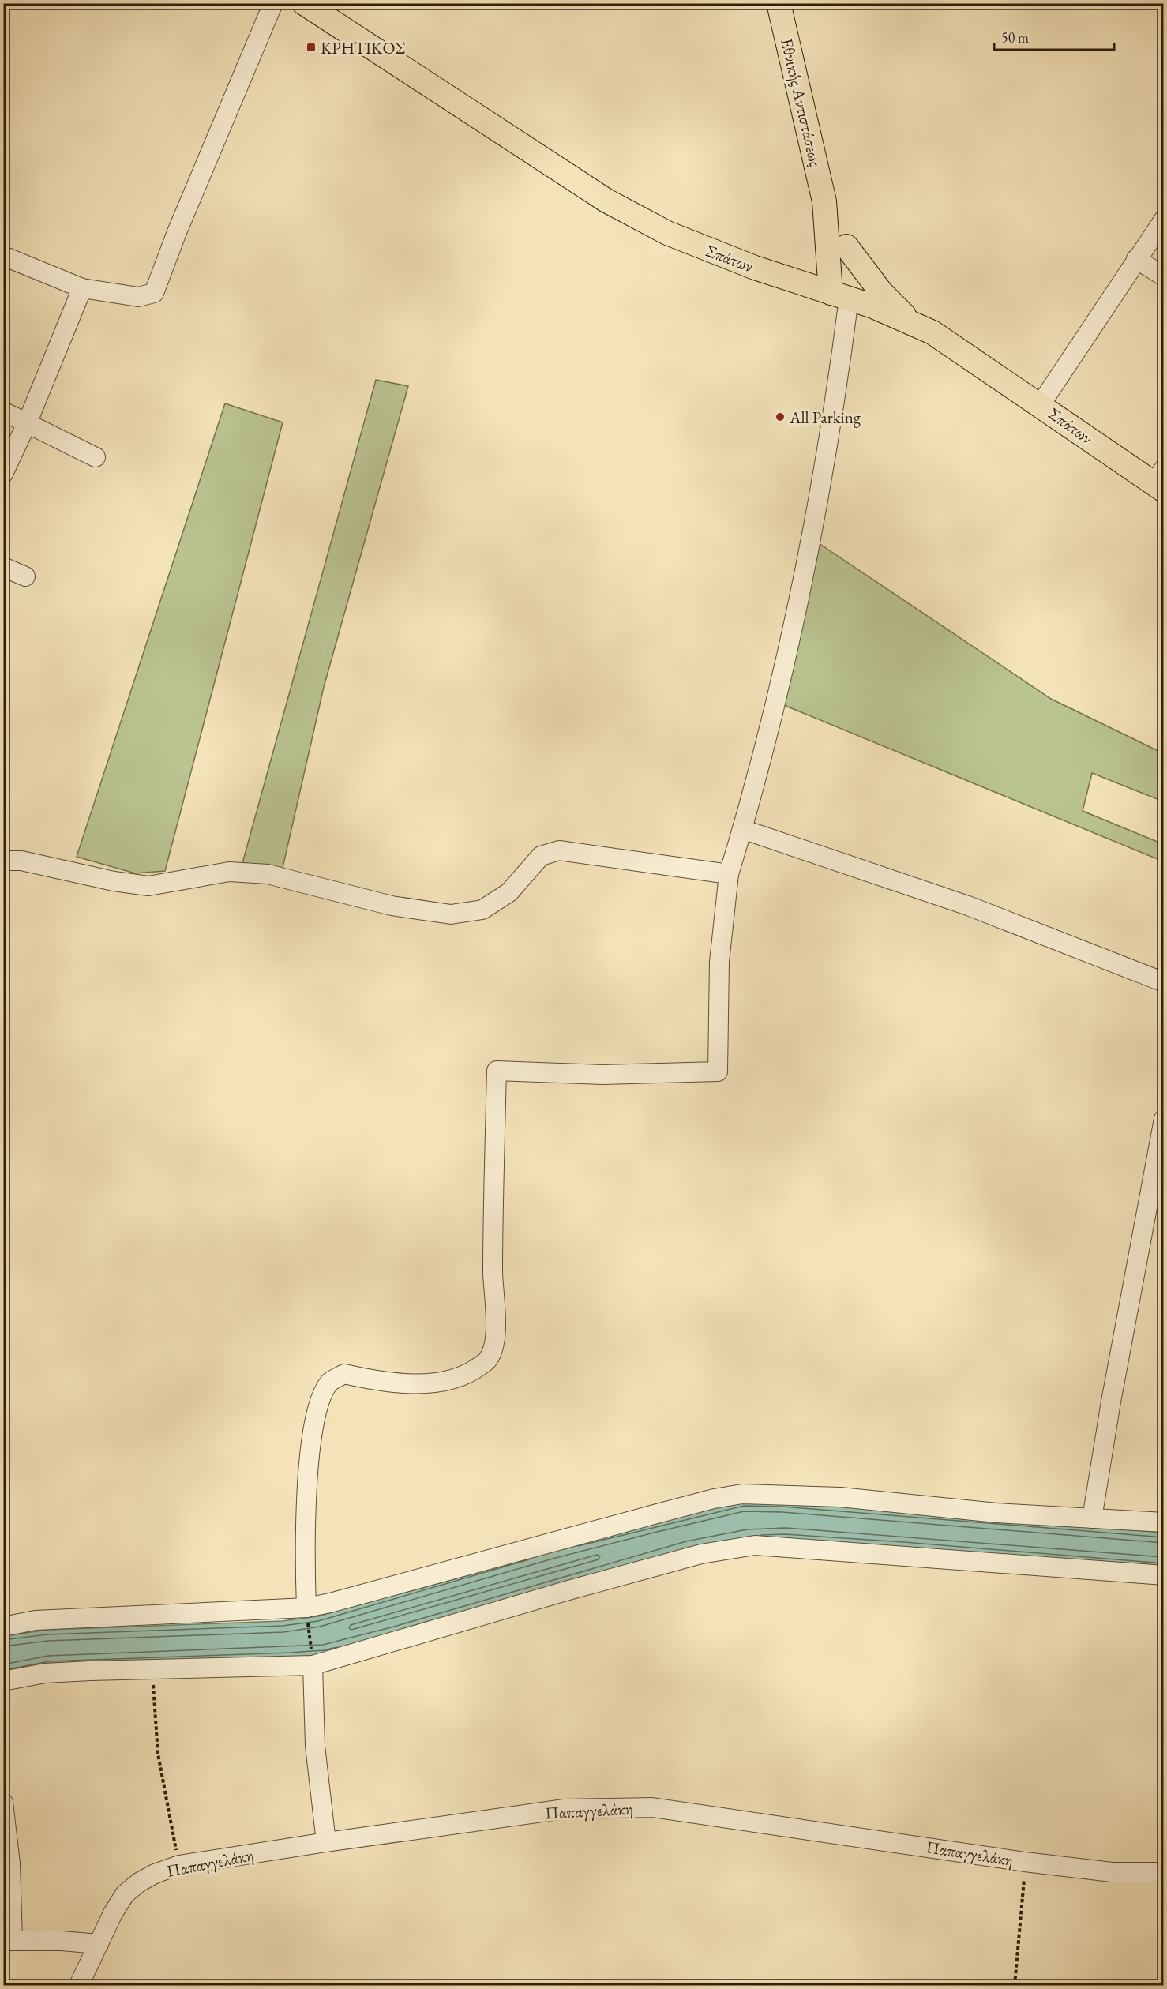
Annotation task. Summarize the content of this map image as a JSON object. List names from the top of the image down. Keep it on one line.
{"streets":{"main road":["Εθνικής Αντιστάσεως","Σπάτων"],"street":["Παπαγγελάκη"]},"crossings":[["Εθνικής Αντιστάσεως","Σπάτων"]],"places":{"transit":["ΚΡΗΤΙΚΟΣ"],"other":["All Parking"]},"scale_bar":"50 m"}
